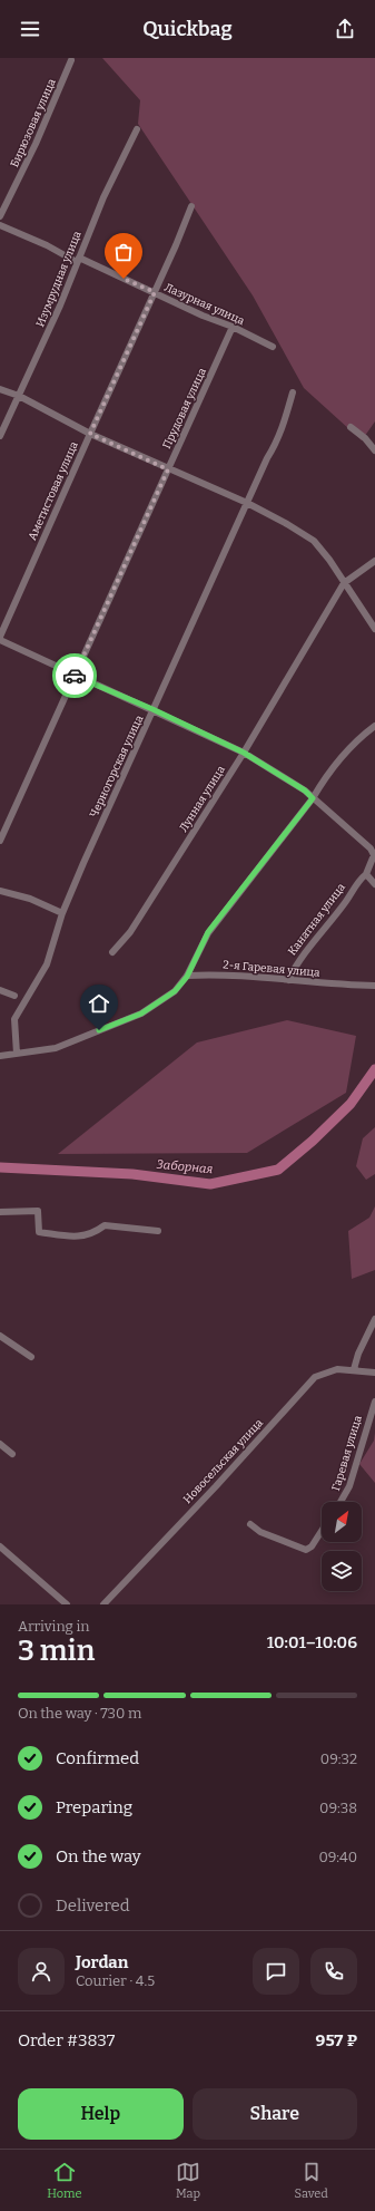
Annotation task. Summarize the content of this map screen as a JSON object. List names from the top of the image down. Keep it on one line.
{"streets":{"street":["Бирюзовая улица","Изумрудная улица","Лазурная улица","Прудовая улица","Аметистовая улица","Черногорская улица","Лунная улица","Канатная улица","2-я Гаревая улица","Гаревая улица","Новосельская улица"]},"crossings":[["Изумрудная улица","Лазурная улица"],["Лазурная улица","Прудовая улица"],["Лазурная улица","Аметистовая улица"],["Канатная улица","2-я Гаревая улица"]],"water":["Заборная"],"north":"top right","page":{"header":"Quickbag","heading":["3 min","Arriving in","10:01–10:06"],"panel":["Jordan","Courier · 4.5","Order #3837","957 ₽"],"bar":"On the way · 730 m","list":[["Confirmed","09:32"],["Preparing","09:38"],["On the way","09:40"],"Delivered"],"buttons":["Help","Share"],"tabs":["Home","Map","Saved"]}}
